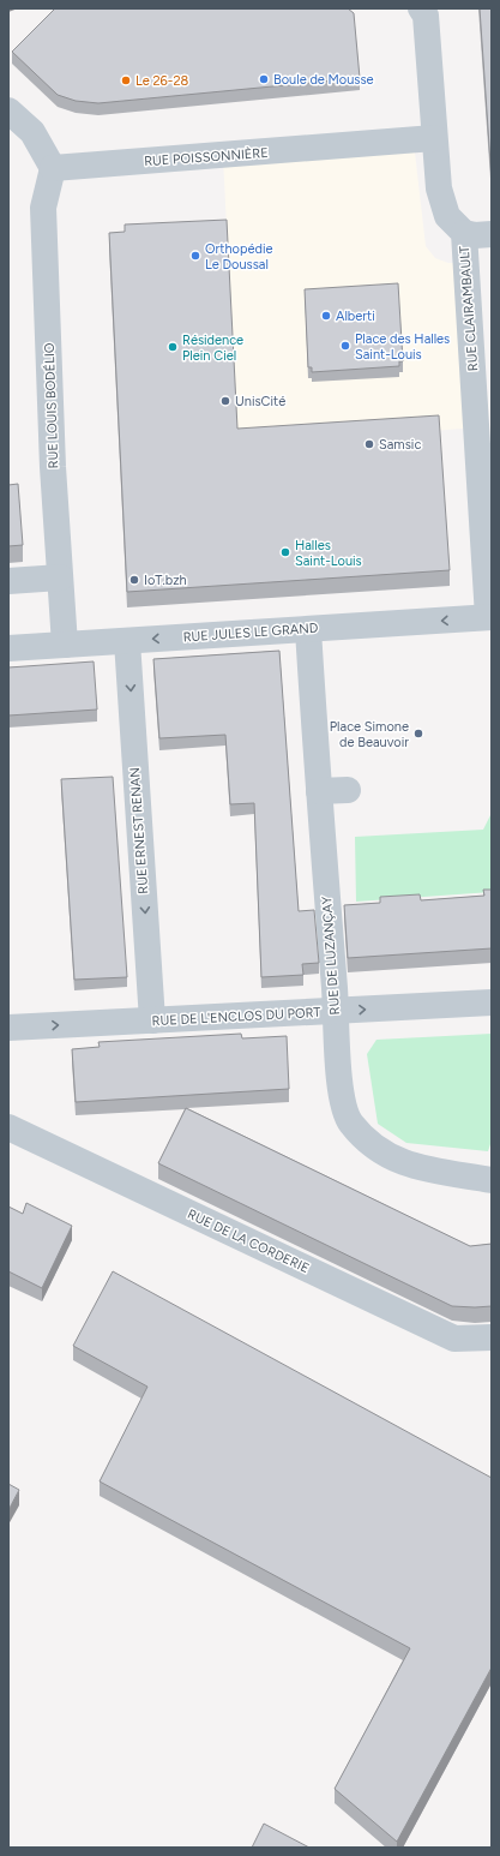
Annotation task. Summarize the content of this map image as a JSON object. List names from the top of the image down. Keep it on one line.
{"streets":{"street":["RUE POISSONNIÈRE","RUE CLAIRAMBAULT","RUE LOUIS BODÉLIO","RUE JULES LE GRAND","RUE ERNEST RENAN","RUE DE LUZANÇAY","RUE DE L'ENCLOS DU PORT","RUE DE LA CORDERIE"]},"crossings":[["RUE POISSONNIÈRE","RUE CLAIRAMBAULT"],["RUE POISSONNIÈRE","RUE LOUIS BODÉLIO"],["RUE CLAIRAMBAULT","RUE JULES LE GRAND"],["RUE LOUIS BODÉLIO","RUE JULES LE GRAND"],["RUE JULES LE GRAND","RUE ERNEST RENAN"],["RUE JULES LE GRAND","RUE DE LUZANÇAY"],["RUE ERNEST RENAN","RUE DE L'ENCLOS DU PORT"],["RUE DE LUZANÇAY","RUE DE L'ENCLOS DU PORT"]],"one_way":["RUE JULES LE GRAND","RUE ERNEST RENAN","RUE DE L'ENCLOS DU PORT"],"places":["Boule de Mousse","Le 26-28","Orthopédie Le Doussal","Alberti","Place des Halles Saint-Louis","Résidence Plein Ciel","UnisCité","Samsic","Halles Saint-Louis","IoT.bzh","Place Simone de Beauvoir"]}
